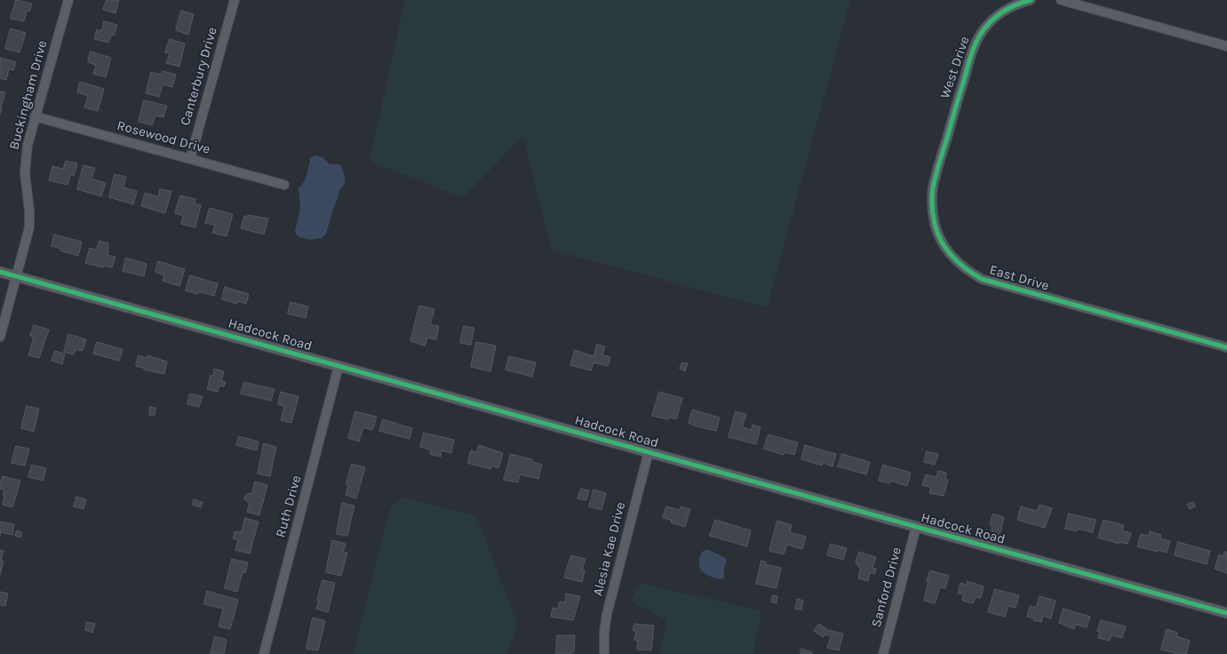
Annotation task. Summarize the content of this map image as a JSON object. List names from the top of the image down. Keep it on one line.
{"streets":{"street":["West Drive","Canterbury Drive","Buckingham Drive","Rosewood Drive","East Drive","Hadcock Road","Ruth Drive","Alesia Kae Drive","Sanford Drive"]},"crossings":[["West Drive","East Drive"],["Canterbury Drive","Rosewood Drive"],["Buckingham Drive","Rosewood Drive"],["Buckingham Drive","Hadcock Road"],["Hadcock Road","Ruth Drive"],["Hadcock Road","Alesia Kae Drive"],["Hadcock Road","Sanford Drive"]]}
